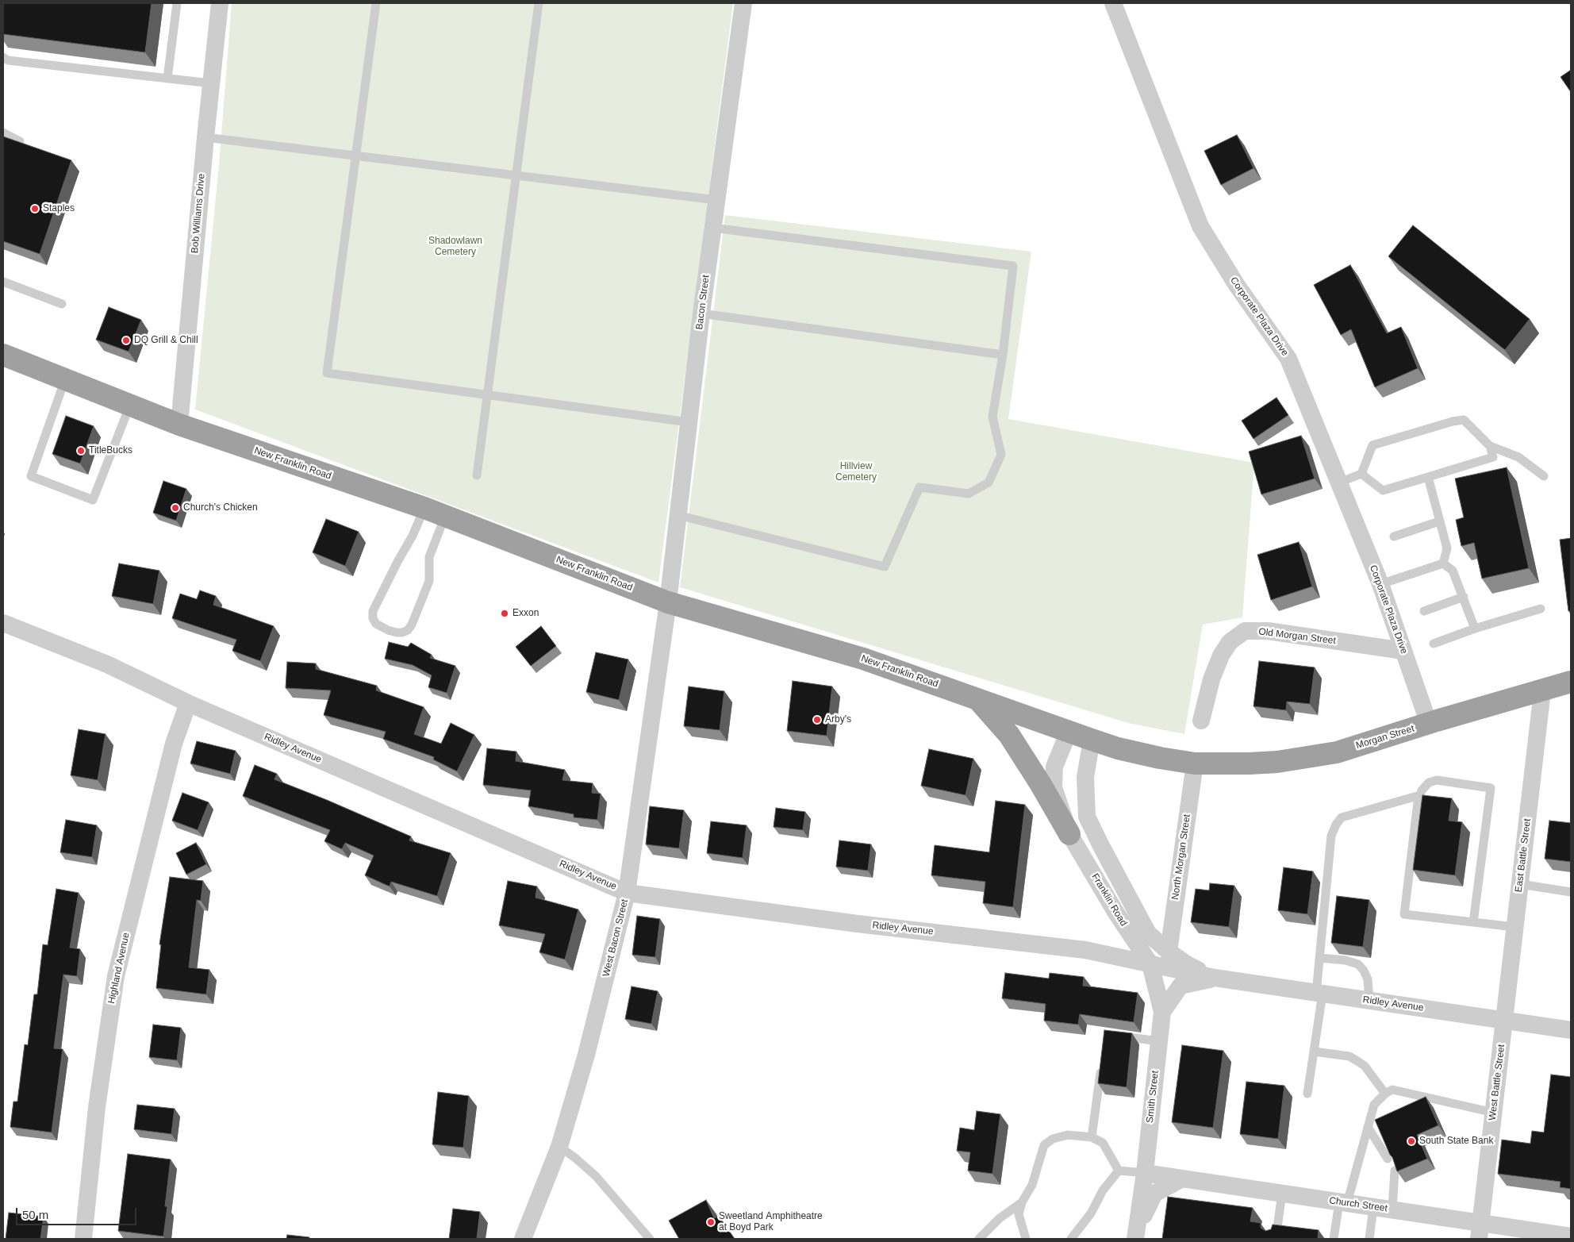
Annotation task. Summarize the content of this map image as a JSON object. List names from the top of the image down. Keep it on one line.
{"streets":{"highway":["New Franklin Road","Morgan Street"],"street":["Bob Williams Drive","Bacon Street","Corporate Plaza Drive","Old Morgan Street","Ridley Avenue","East Battle Street","North Morgan Street","Franklin Road","West Bacon Street","Highland Avenue","West Battle Street","Smith Street","Church Street"]},"crossings":[["Bob Williams Drive","New Franklin Road"],["Bacon Street","New Franklin Road"],["Bacon Street","West Bacon Street"],["Corporate Plaza Drive","Old Morgan Street"],["Corporate Plaza Drive","Morgan Street"],["New Franklin Road","Morgan Street"],["New Franklin Road","North Morgan Street"],["New Franklin Road","Franklin Road"],["New Franklin Road","West Bacon Street"],["Morgan Street","East Battle Street"],["Morgan Street","North Morgan Street"],["Ridley Avenue","East Battle Street"],["Ridley Avenue","North Morgan Street"],["Ridley Avenue","Franklin Road"],["Ridley Avenue","West Bacon Street"],["Ridley Avenue","Highland Avenue"],["Ridley Avenue","West Battle Street"],["Ridley Avenue","Smith Street"],["East Battle Street","West Battle Street"],["North Morgan Street","Franklin Road"],["Franklin Road","Smith Street"],["West Battle Street","Church Street"],["Smith Street","Church Street"]],"parks":["Shadowlawn Cemetery","Hillview Cemetery"],"places":["Staples","DQ Grill & Chill","TitleBucks","Church's Chicken","Exxon","Arby's","South State Bank","Sweetland Amphitheatre at Boyd Park"],"scale_bar":"50 m"}
